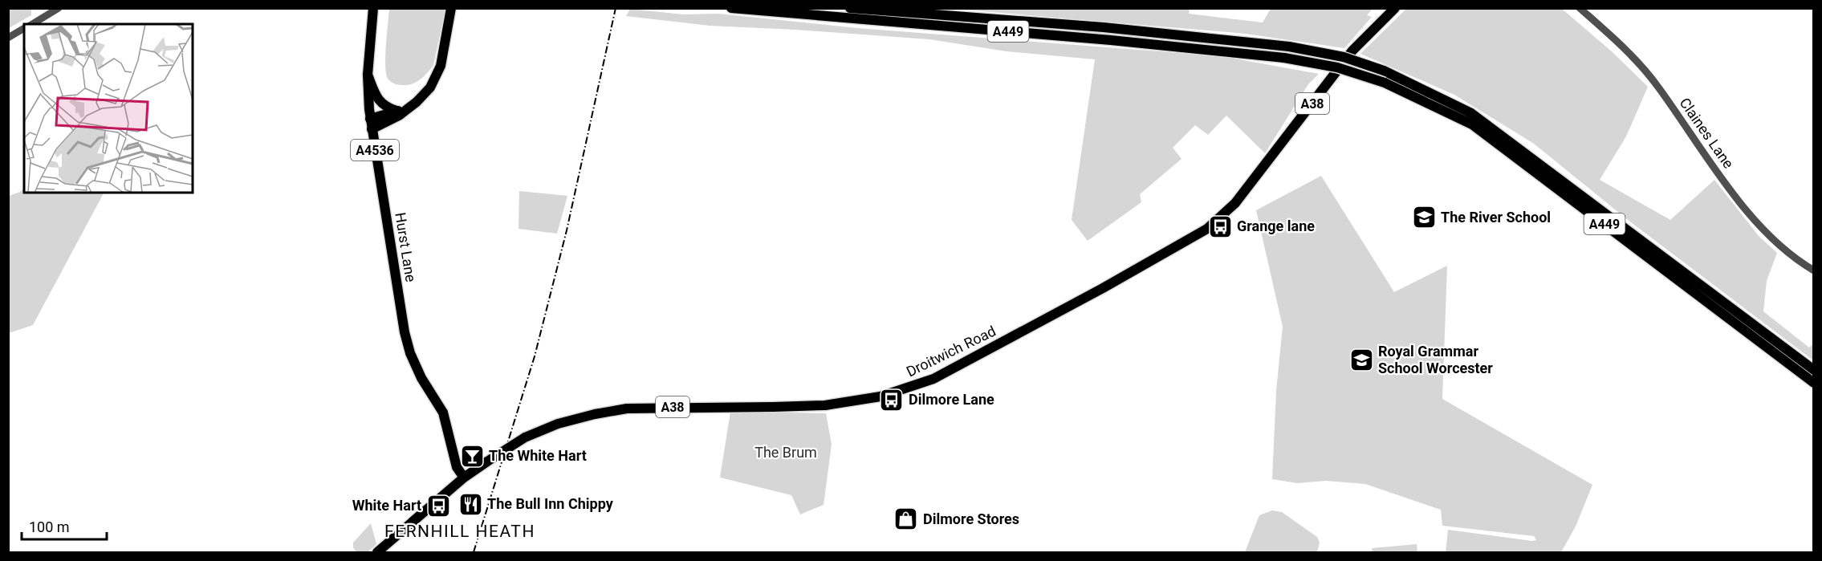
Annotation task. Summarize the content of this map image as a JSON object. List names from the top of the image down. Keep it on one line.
{"streets":{"main road":["A449","A38","A4536","Hurst Lane","Droitwich Road"],"street":["Claines Lane"]},"crossings":[["Hurst Lane","Droitwich Road"]],"districts":["FERNHILL HEATH"],"parks":["The Brum"],"places":{"school or university":["The River School","Royal Grammar School Worcester"],"bus stop":["Grange lane","Dilmore Lane","White Hart"],"bar":["The White Hart"],"restaurant":["The Bull Inn Chippy"],"shop":["Dilmore Stores"]},"scale_bar":"100 m"}
